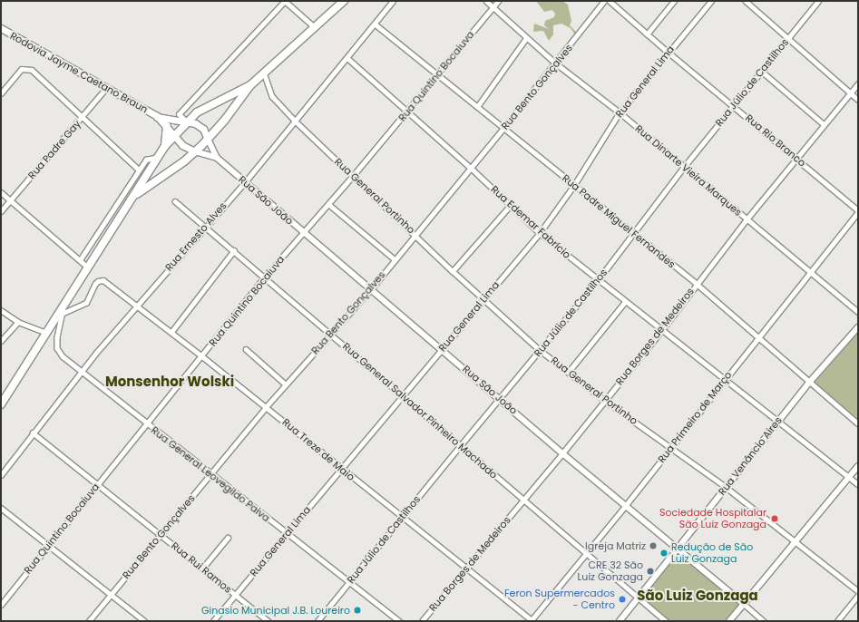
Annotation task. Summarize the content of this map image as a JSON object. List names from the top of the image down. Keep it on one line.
{"streets":{"main road":["Rodovia Jayme Caetano Braun","Rua São João","Rua Venâncio Aires"],"street":["Rua Quintino Bocaiuva","Rua General Lima","Rua Júlio de Castilhos","Rua Bento Gonçalves","Rua Rio Branco","Rua Padre Gay","Rua Dinarte Vieira Marques","Rua General Portinho","Rua Padre Miguel Fernandes","Rua Edemar Fabrício","Rua Ernesto Alves","Rua Borges de Medeiros","Rua General Salvador Pinheiro Machado","Rua Primeiro de Março","Rua Treze de Maio","Rua General Leovegildo Paiva","Rua Rui Ramos"]},"crossings":[["Rodovia Jayme Caetano Braun","Rua Padre Gay"],["Rodovia Jayme Caetano Braun","Rua São João"],["Rua Quintino Bocaiuva","Rua Dinarte Vieira Marques"],["Rua Quintino Bocaiuva","Rua General Portinho"],["Rua Quintino Bocaiuva","Rua São João"],["Rua Quintino Bocaiuva","Rua Padre Miguel Fernandes"],["Rua Quintino Bocaiuva","Rua Edemar Fabrício"],["Rua Quintino Bocaiuva","Rua General Salvador Pinheiro Machado"],["Rua Quintino Bocaiuva","Rua Treze de Maio"],["Rua Quintino Bocaiuva","Rua General Leovegildo Paiva"],["Rua Quintino Bocaiuva","Rua Rui Ramos"],["Rua General Lima","Rua Rio Branco"],["Rua General Lima","Rua Dinarte Vieira Marques"],["Rua General Lima","Rua General Portinho"],["Rua General Lima","Rua São João"],["Rua General Lima","Rua Padre Miguel Fernandes"],["Rua General Lima","Rua Edemar Fabrício"],["Rua General Lima","Rua General Salvador Pinheiro Machado"],["Rua General Lima","Rua Treze de Maio"],["Rua General Lima","Rua General Leovegildo Paiva"],["Rua General Lima","Rua Rui Ramos"],["Rua Júlio de Castilhos","Rua Rio Branco"],["Rua Júlio de Castilhos","Rua Dinarte Vieira Marques"],["Rua Júlio de Castilhos","Rua General Portinho"],["Rua Júlio de Castilhos","Rua São João"],["Rua Júlio de Castilhos","Rua Padre Miguel Fernandes"],["Rua Júlio de Castilhos","Rua Edemar Fabrício"],["Rua Júlio de Castilhos","Rua General Salvador Pinheiro Machado"],["Rua Júlio de Castilhos","Rua Treze de Maio"],["Rua Júlio de Castilhos","Rua General Leovegildo Paiva"],["Rua Bento Gonçalves","Rua Dinarte Vieira Marques"],["Rua Bento Gonçalves","Rua General Portinho"],["Rua Bento Gonçalves","Rua São João"],["Rua Bento Gonçalves","Rua Padre Miguel Fernandes"],["Rua Bento Gonçalves","Rua Edemar Fabrício"],["Rua Bento Gonçalves","Rua General Salvador Pinheiro Machado"],["Rua Bento Gonçalves","Rua Treze de Maio"],["Rua Bento Gonçalves","Rua General Leovegildo Paiva"],["Rua Bento Gonçalves","Rua Rui Ramos"],["Rua Rio Branco","Rua Borges de Medeiros"],["Rua Rio Branco","Rua Primeiro de Março"],["Rua Dinarte Vieira Marques","Rua Borges de Medeiros"],["Rua Dinarte Vieira Marques","Rua Primeiro de Março"],["Rua General Portinho","Rua Ernesto Alves"],["Rua General Portinho","Rua Borges de Medeiros"],["Rua General Portinho","Rua Primeiro de Março"],["Rua General Portinho","Rua Venâncio Aires"],["Rua São João","Rua Ernesto Alves"],["Rua São João","Rua Borges de Medeiros"],["Rua São João","Rua Primeiro de Março"],["Rua São João","Rua Venâncio Aires"],["Rua Padre Miguel Fernandes","Rua Ernesto Alves"],["Rua Padre Miguel Fernandes","Rua Borges de Medeiros"],["Rua Padre Miguel Fernandes","Rua Primeiro de Março"],["Rua Padre Miguel Fernandes","Rua Venâncio Aires"],["Rua Edemar Fabrício","Rua Ernesto Alves"],["Rua Edemar Fabrício","Rua Borges de Medeiros"],["Rua Edemar Fabrício","Rua Primeiro de Março"],["Rua Edemar Fabrício","Rua Venâncio Aires"],["Rua Ernesto Alves","Rua General Salvador Pinheiro Machado"],["Rua Ernesto Alves","Rua Treze de Maio"],["Rua Ernesto Alves","Rua General Leovegildo Paiva"],["Rua Ernesto Alves","Rua Rui Ramos"],["Rua Borges de Medeiros","Rua General Salvador Pinheiro Machado"],["Rua Borges de Medeiros","Rua Treze de Maio"],["Rua General Salvador Pinheiro Machado","Rua Primeiro de Março"],["Rua General Salvador Pinheiro Machado","Rua Venâncio Aires"],["Rua Primeiro de Março","Rua Treze de Maio"],["Rua Treze de Maio","Rua General Leovegildo Paiva"]],"districts":["Monsenhor Wolski","São Luiz Gonzaga"],"places":["Sociedade Hospitalar São Luiz Gonzaga","Igreja Matriz","Redução de São Luiz Gonzaga","CRE 32 São Luiz Gonzaga","Feron Supermercados - Centro","Ginasio Municipal J.B. Loureiro"]}
